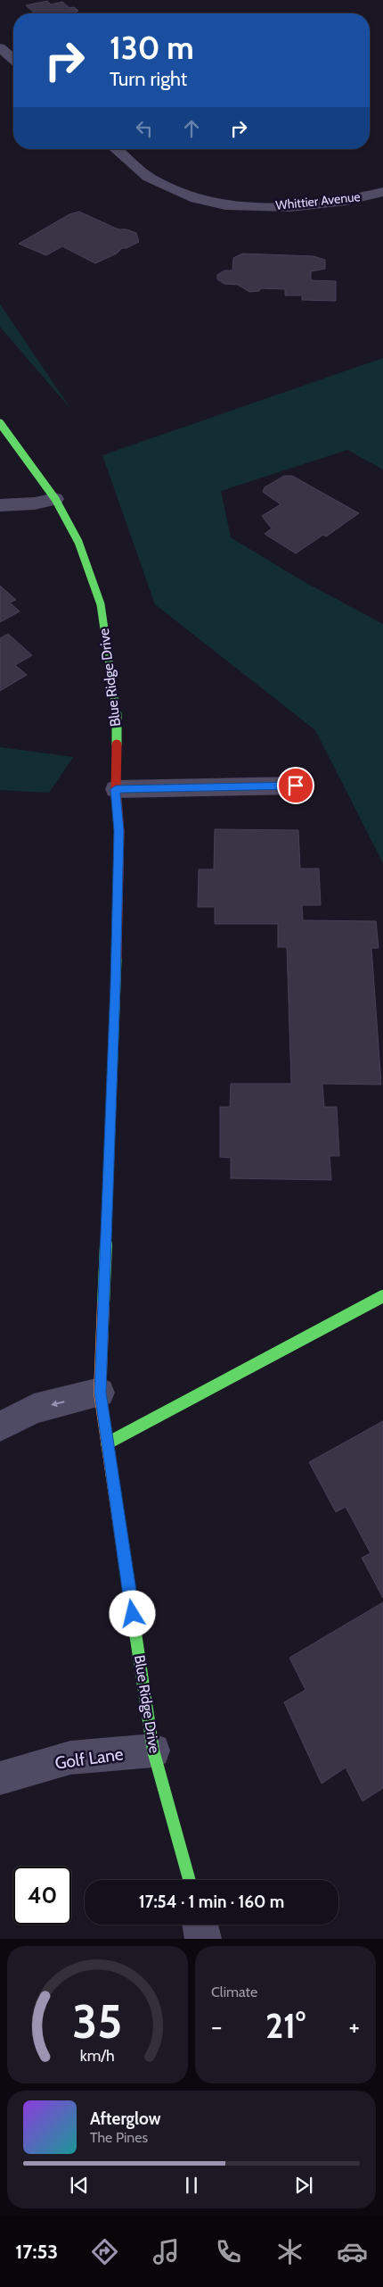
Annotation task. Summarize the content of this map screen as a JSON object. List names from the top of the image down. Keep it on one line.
{"streets":{"street":["Whittier Avenue","Blue Ridge Drive","Golf Lane"]},"crossings":[["Blue Ridge Drive","Golf Lane"]],"page":{"turn":["130 m","Turn right"],"limit":"40","trip":"17:54 · 1 min · 160 m","tile":"Climate","heat":["−","21°","+"],"song":["Afterglow","The Pines"],"tabs":"17:53","gauge":["35","km/h"]}}
